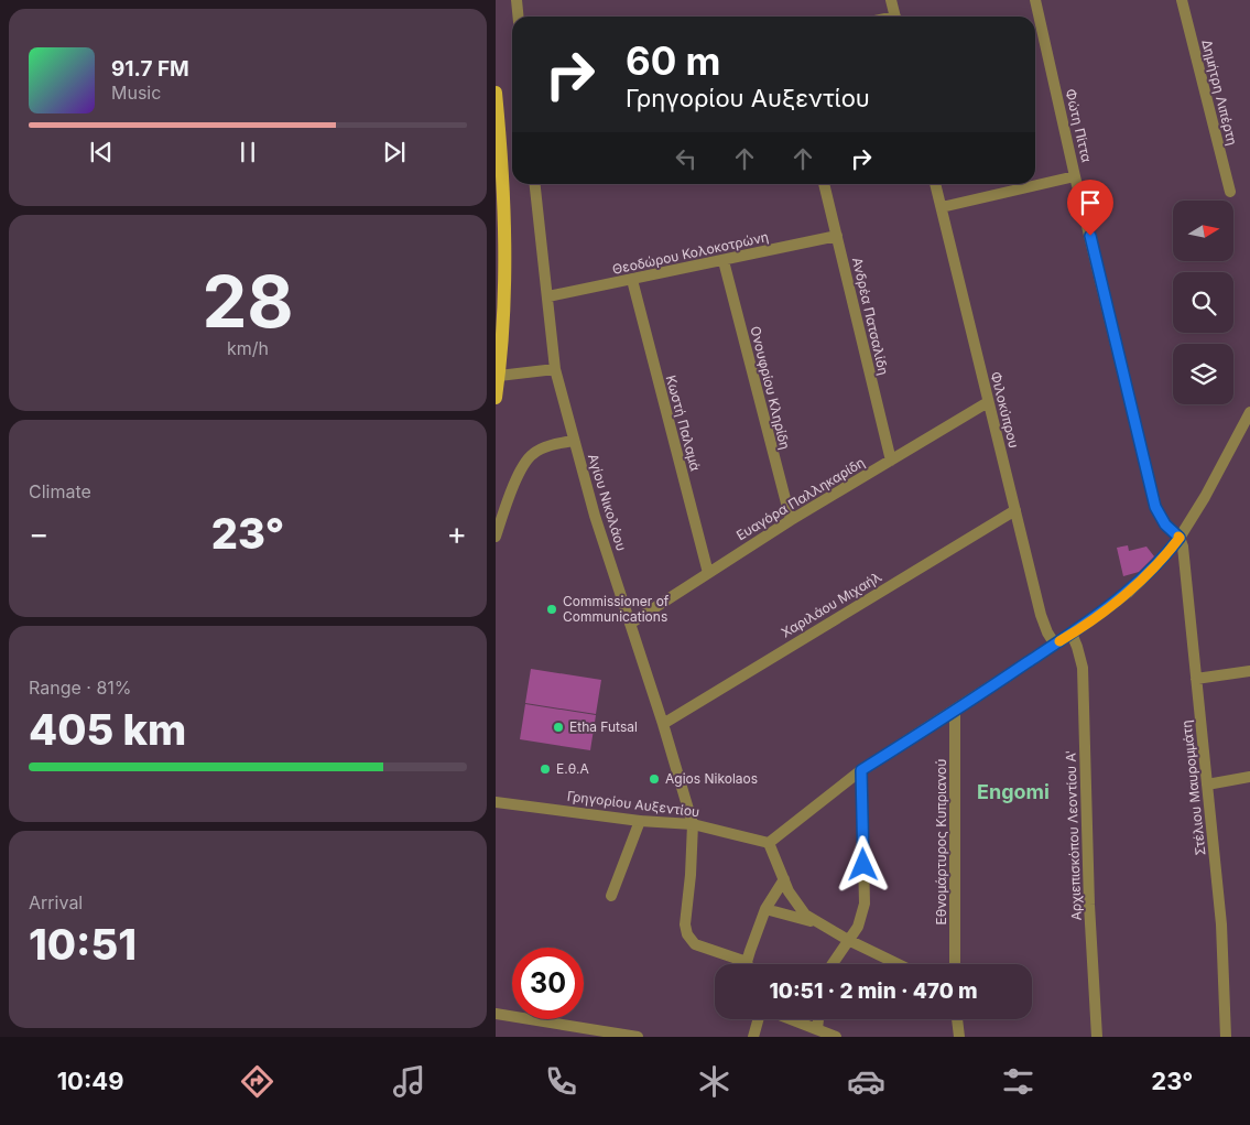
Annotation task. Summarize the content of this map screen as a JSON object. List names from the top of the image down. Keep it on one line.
{"streets":{"street":["Δημήτρη Λιπέρτη","Φώτη Πίττα","Θεοδώρου Κολοκοτρώνη","Ανδρέα Πατσαλίδη","Ονουφρίου Κληρίδη","Φιλοκύπρου","Κωστή Παλαμά","Ευαγόρα Παλληκαρίδη","Αγίου Νικολάου","Χαριλάου Μιχαήλ","Στέλιου Μαυρομμάτη","Γρηγορίου Αυξεντίου","Αρχιεπισκόπου Λεοντίου Α'","Εθνομάρτυρος Κυπριανού"]},"crossings":[["Φώτη Πίττα","Στέλιου Μαυρομμάτη"],["Θεοδώρου Κολοκοτρώνη","Ανδρέα Πατσαλίδη"],["Θεοδώρου Κολοκοτρώνη","Ονουφρίου Κληρίδη"],["Θεοδώρου Κολοκοτρώνη","Κωστή Παλαμά"],["Θεοδώρου Κολοκοτρώνη","Αγίου Νικολάου"],["Ανδρέα Πατσαλίδη","Ευαγόρα Παλληκαρίδη"],["Ονουφρίου Κληρίδη","Ευαγόρα Παλληκαρίδη"],["Φιλοκύπρου","Ευαγόρα Παλληκαρίδη"],["Φιλοκύπρου","Χαριλάου Μιχαήλ"],["Κωστή Παλαμά","Ευαγόρα Παλληκαρίδη"],["Ευαγόρα Παλληκαρίδη","Αγίου Νικολάου"],["Αγίου Νικολάου","Χαριλάου Μιχαήλ"],["Αγίου Νικολάου","Γρηγορίου Αυξεντίου"]],"districts":["Engomi"],"places":["Commissioner of Communications","Etha Futsal","Ε.θ.Α","Agios Nikolaos"],"north":"right","page":{"turn":["60 m","Γρηγορίου Αυξεντίου"],"song":["91.7 FM","Music"],"tile":[["28","km/h"],"Climate",["Range · 81%","405 km"],["Arrival","10:51"]],"heat":["−","23°","+"],"limit":"30","trip":"10:51 · 2 min · 470 m","tabs":["10:49","23°"]}}
